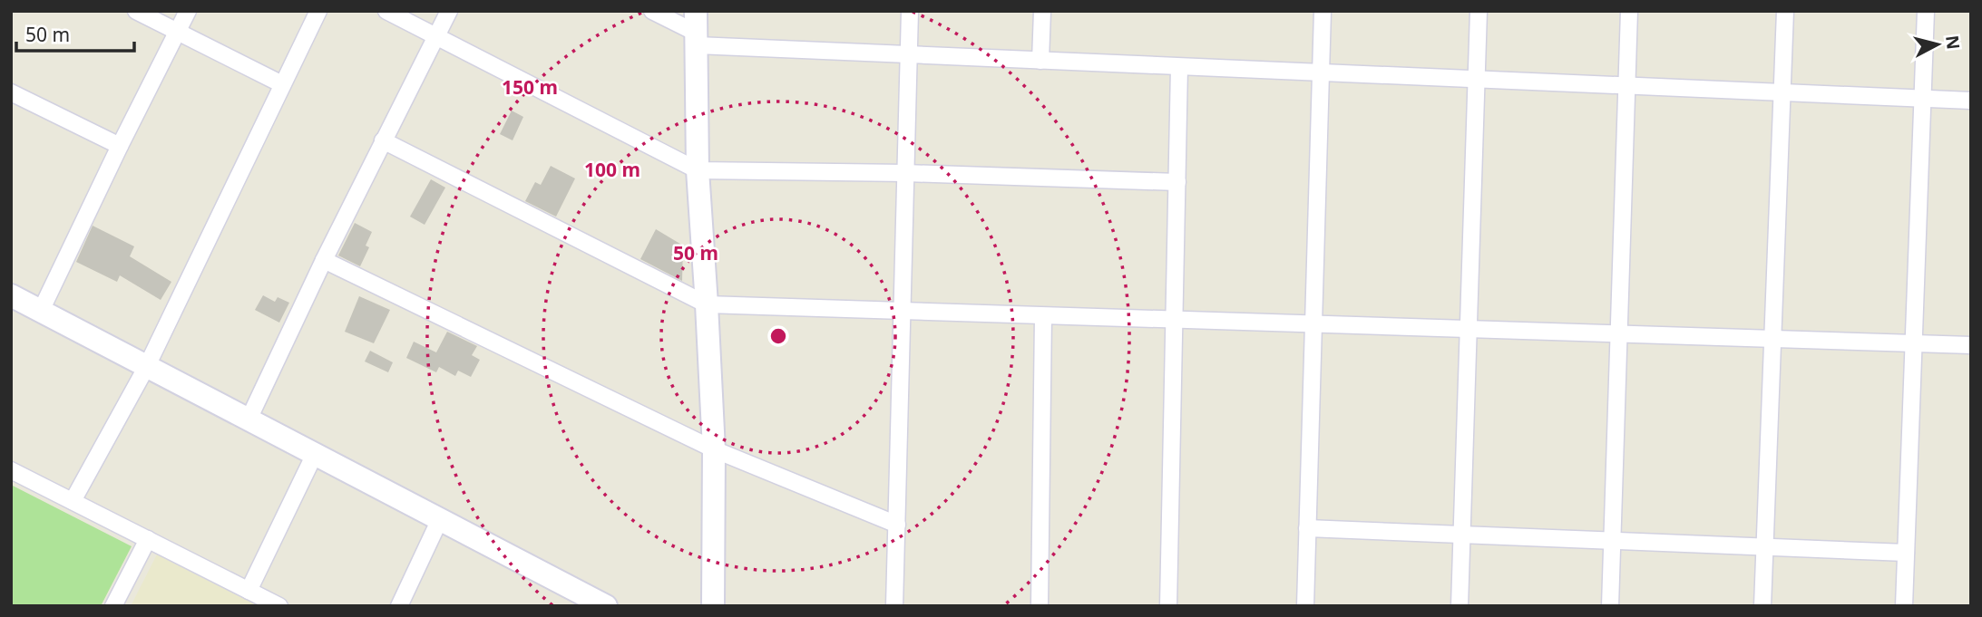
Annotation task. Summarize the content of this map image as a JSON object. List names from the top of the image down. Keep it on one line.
{"scale_bar":"50 m","north":"right","rings":["150 m","100 m","50 m"]}
